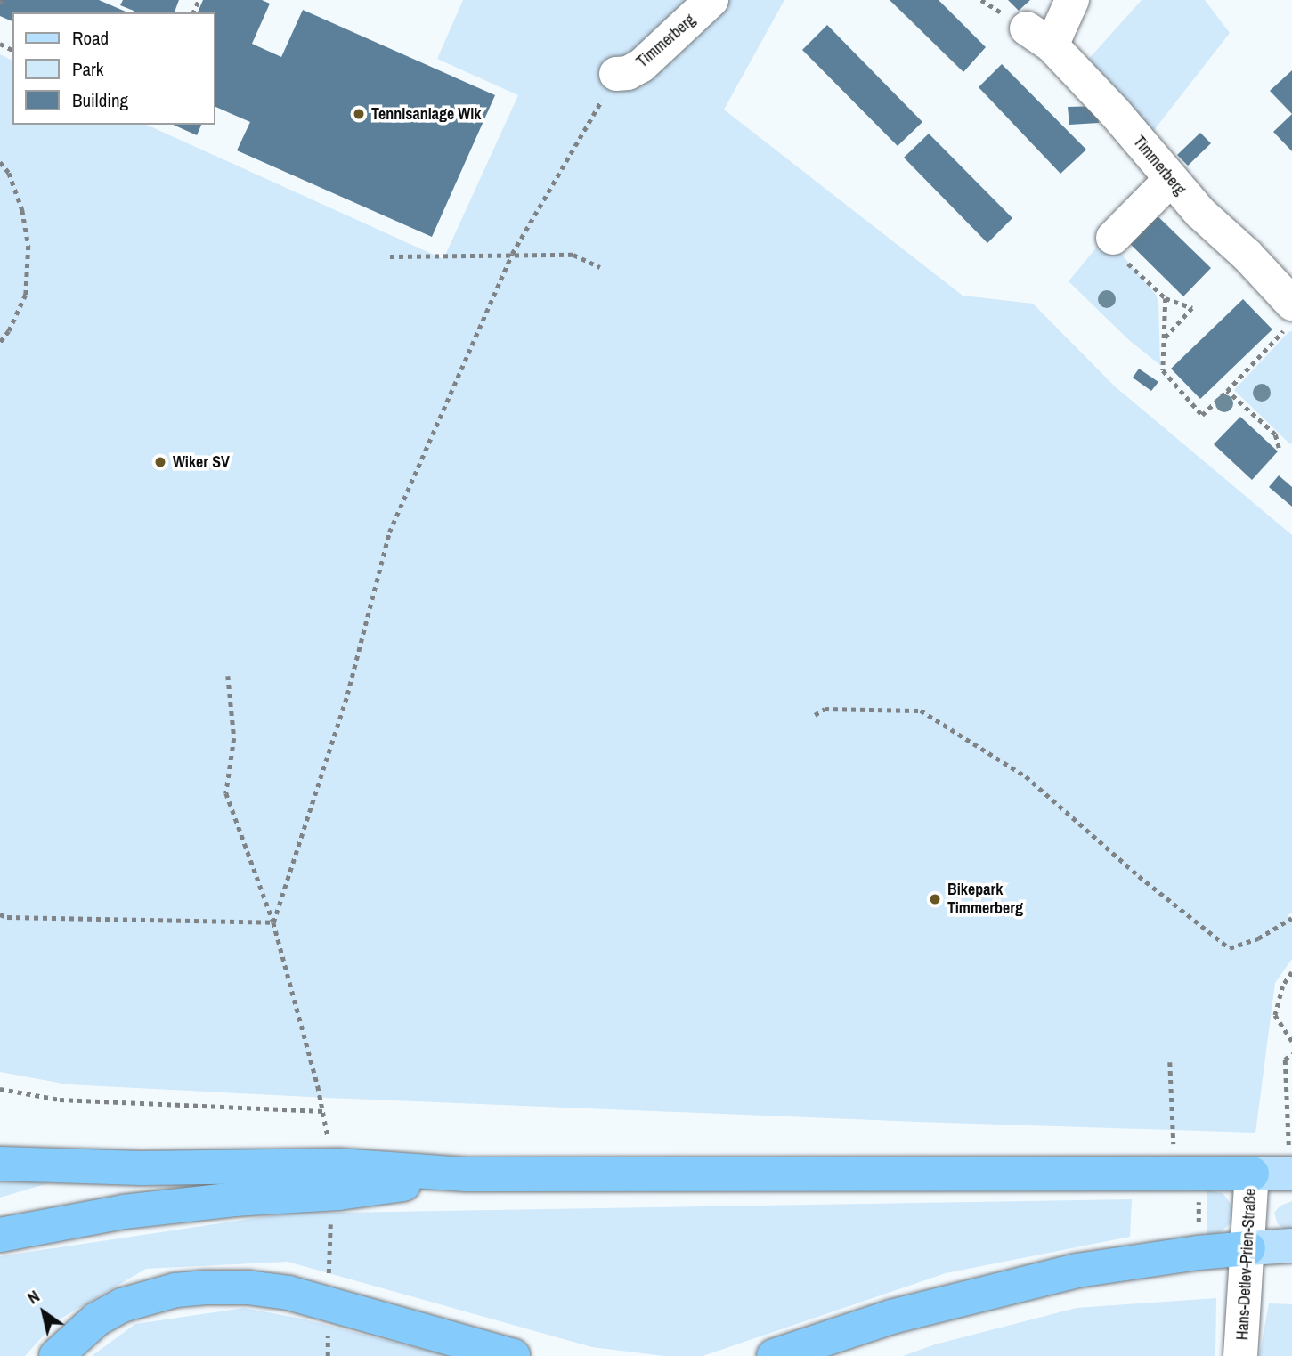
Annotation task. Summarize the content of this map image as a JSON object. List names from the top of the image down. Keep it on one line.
{"streets":{"street":["Timmerberg","Hans-Detlev-Prien-Straße"]},"places":["Tennisanlage Wik","Wiker SV","Bikepark Timmerberg"],"legend":["Road","Park","Building"],"north":"top left"}
